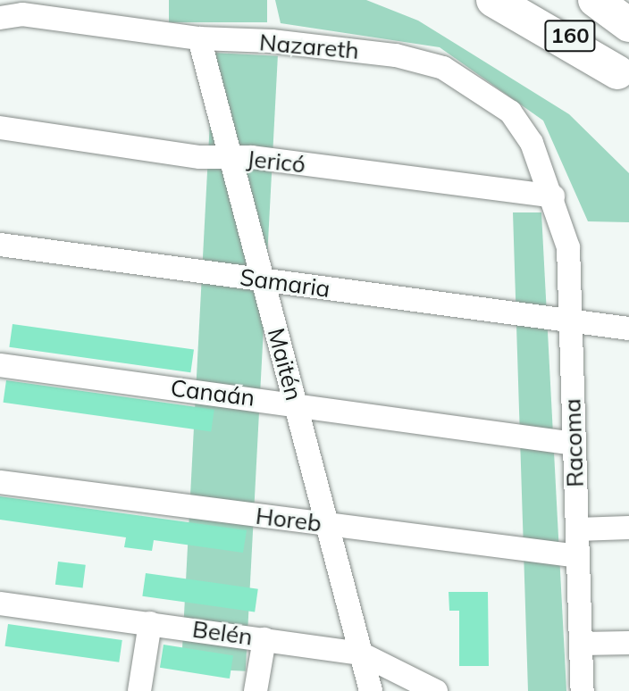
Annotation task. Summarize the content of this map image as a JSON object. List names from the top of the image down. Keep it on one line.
{"streets":{"highway":["160"],"street":["Nazareth","Jericó","Samaria","Maitén","Canaán","Racoma","Horeb","Belén"]},"crossings":[["Nazareth","Jericó"],["Nazareth","Maitén"],["Nazareth","Racoma"],["Jericó","Maitén"],["Jericó","Racoma"],["Samaria","Maitén"],["Samaria","Racoma"],["Maitén","Canaán"],["Maitén","Horeb"],["Maitén","Belén"],["Canaán","Racoma"],["Racoma","Horeb"]]}
